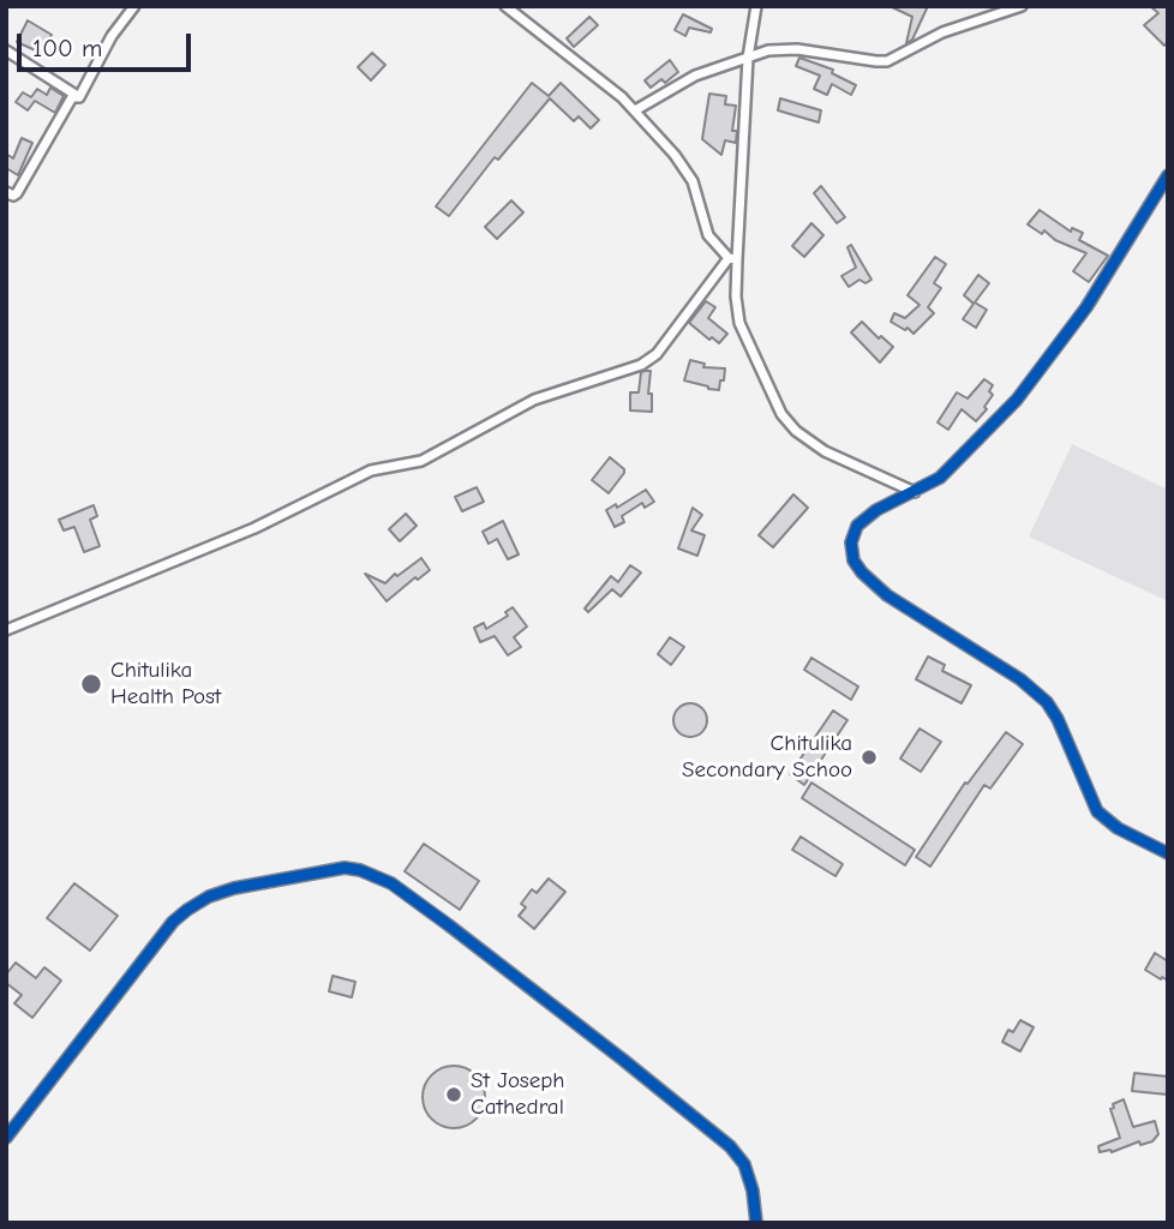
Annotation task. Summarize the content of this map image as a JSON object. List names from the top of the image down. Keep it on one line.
{"places":["Chitulika Health Post","Chitulika Secondary Schoo","St Joseph Cathedral"],"scale_bar":"100 m"}
